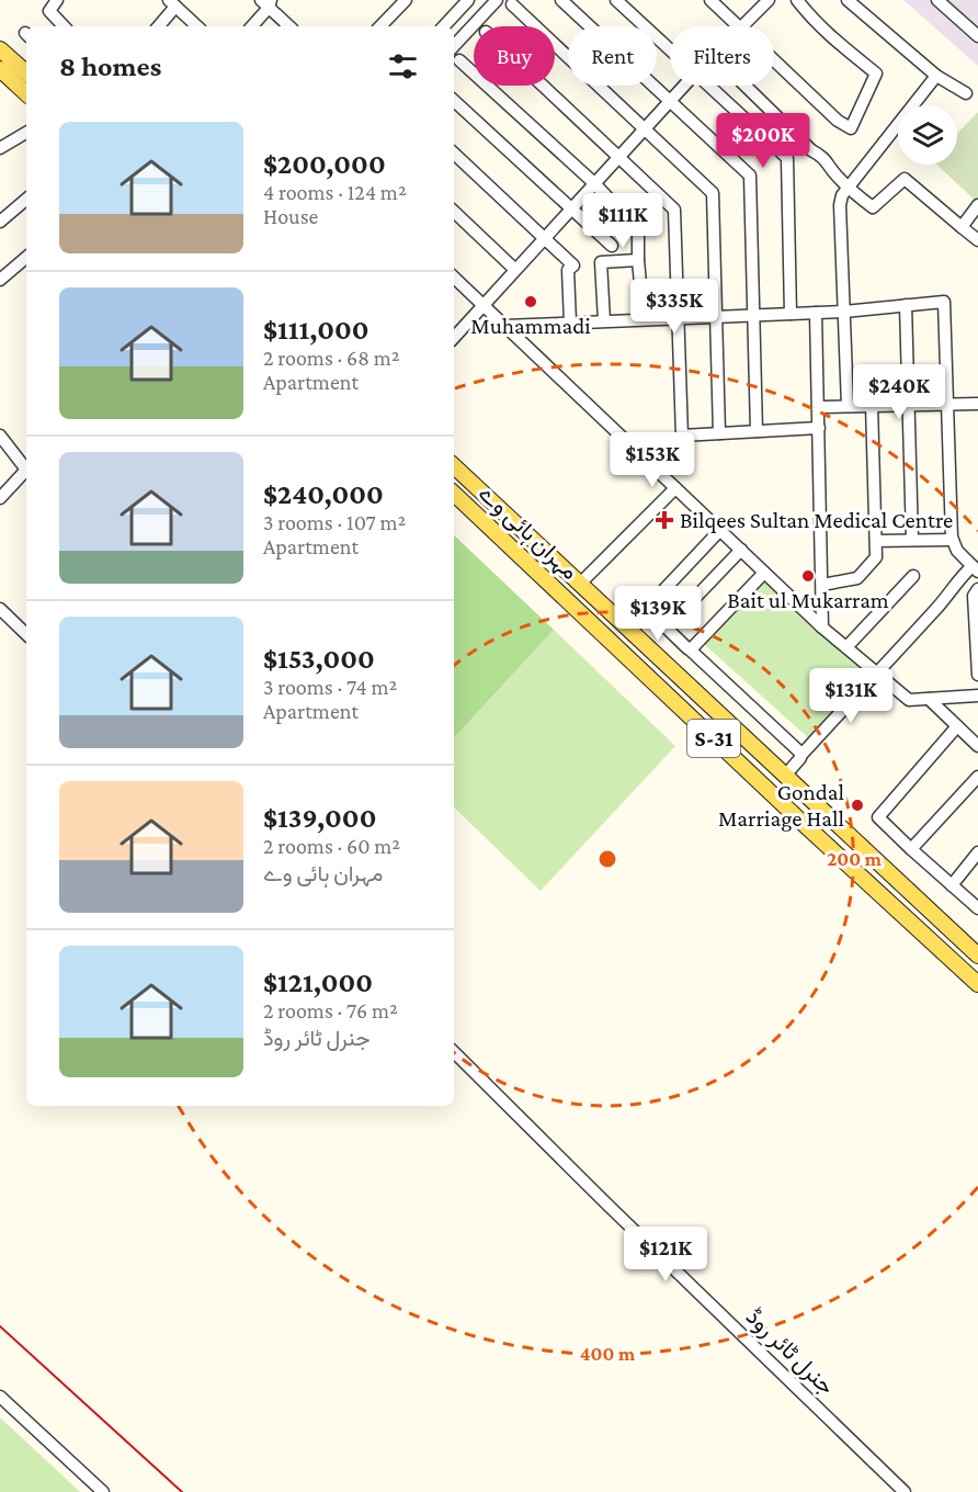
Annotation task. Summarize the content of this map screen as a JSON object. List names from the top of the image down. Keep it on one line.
{"streets":{"main road":["مہران ہائی وے","S-31"],"street":["جنرل ٹائر روڈ"]},"places":{"other":["Muhammadi","Bait ul Mukarram","Gondal Marriage Hall"],"health":["Bilqees Sultan Medical Centre"]},"page":{"chip":["Buy","Rent","Filters"],"heading":"8 homes","list":[{"name":"$200,000","note":"4 rooms · 124 m² · House"},{"name":"$111,000","note":"2 rooms · 68 m² · Apartment"},{"name":"$240,000","note":"3 rooms · 107 m² · Apartment"},{"name":"$153,000","note":"3 rooms · 74 m² · Apartment"},{"name":"$139,000","note":"2 rooms · 60 m² · مہران ہائی وے"},{"name":"$121,000","note":"2 rooms · 76 m² · جنرل ٹائر روڈ"}],"price":["$200K","$111K","$335K","$240K","$153K","$139K","$131K","$121K"]},"rings":["200 m","400 m"]}
